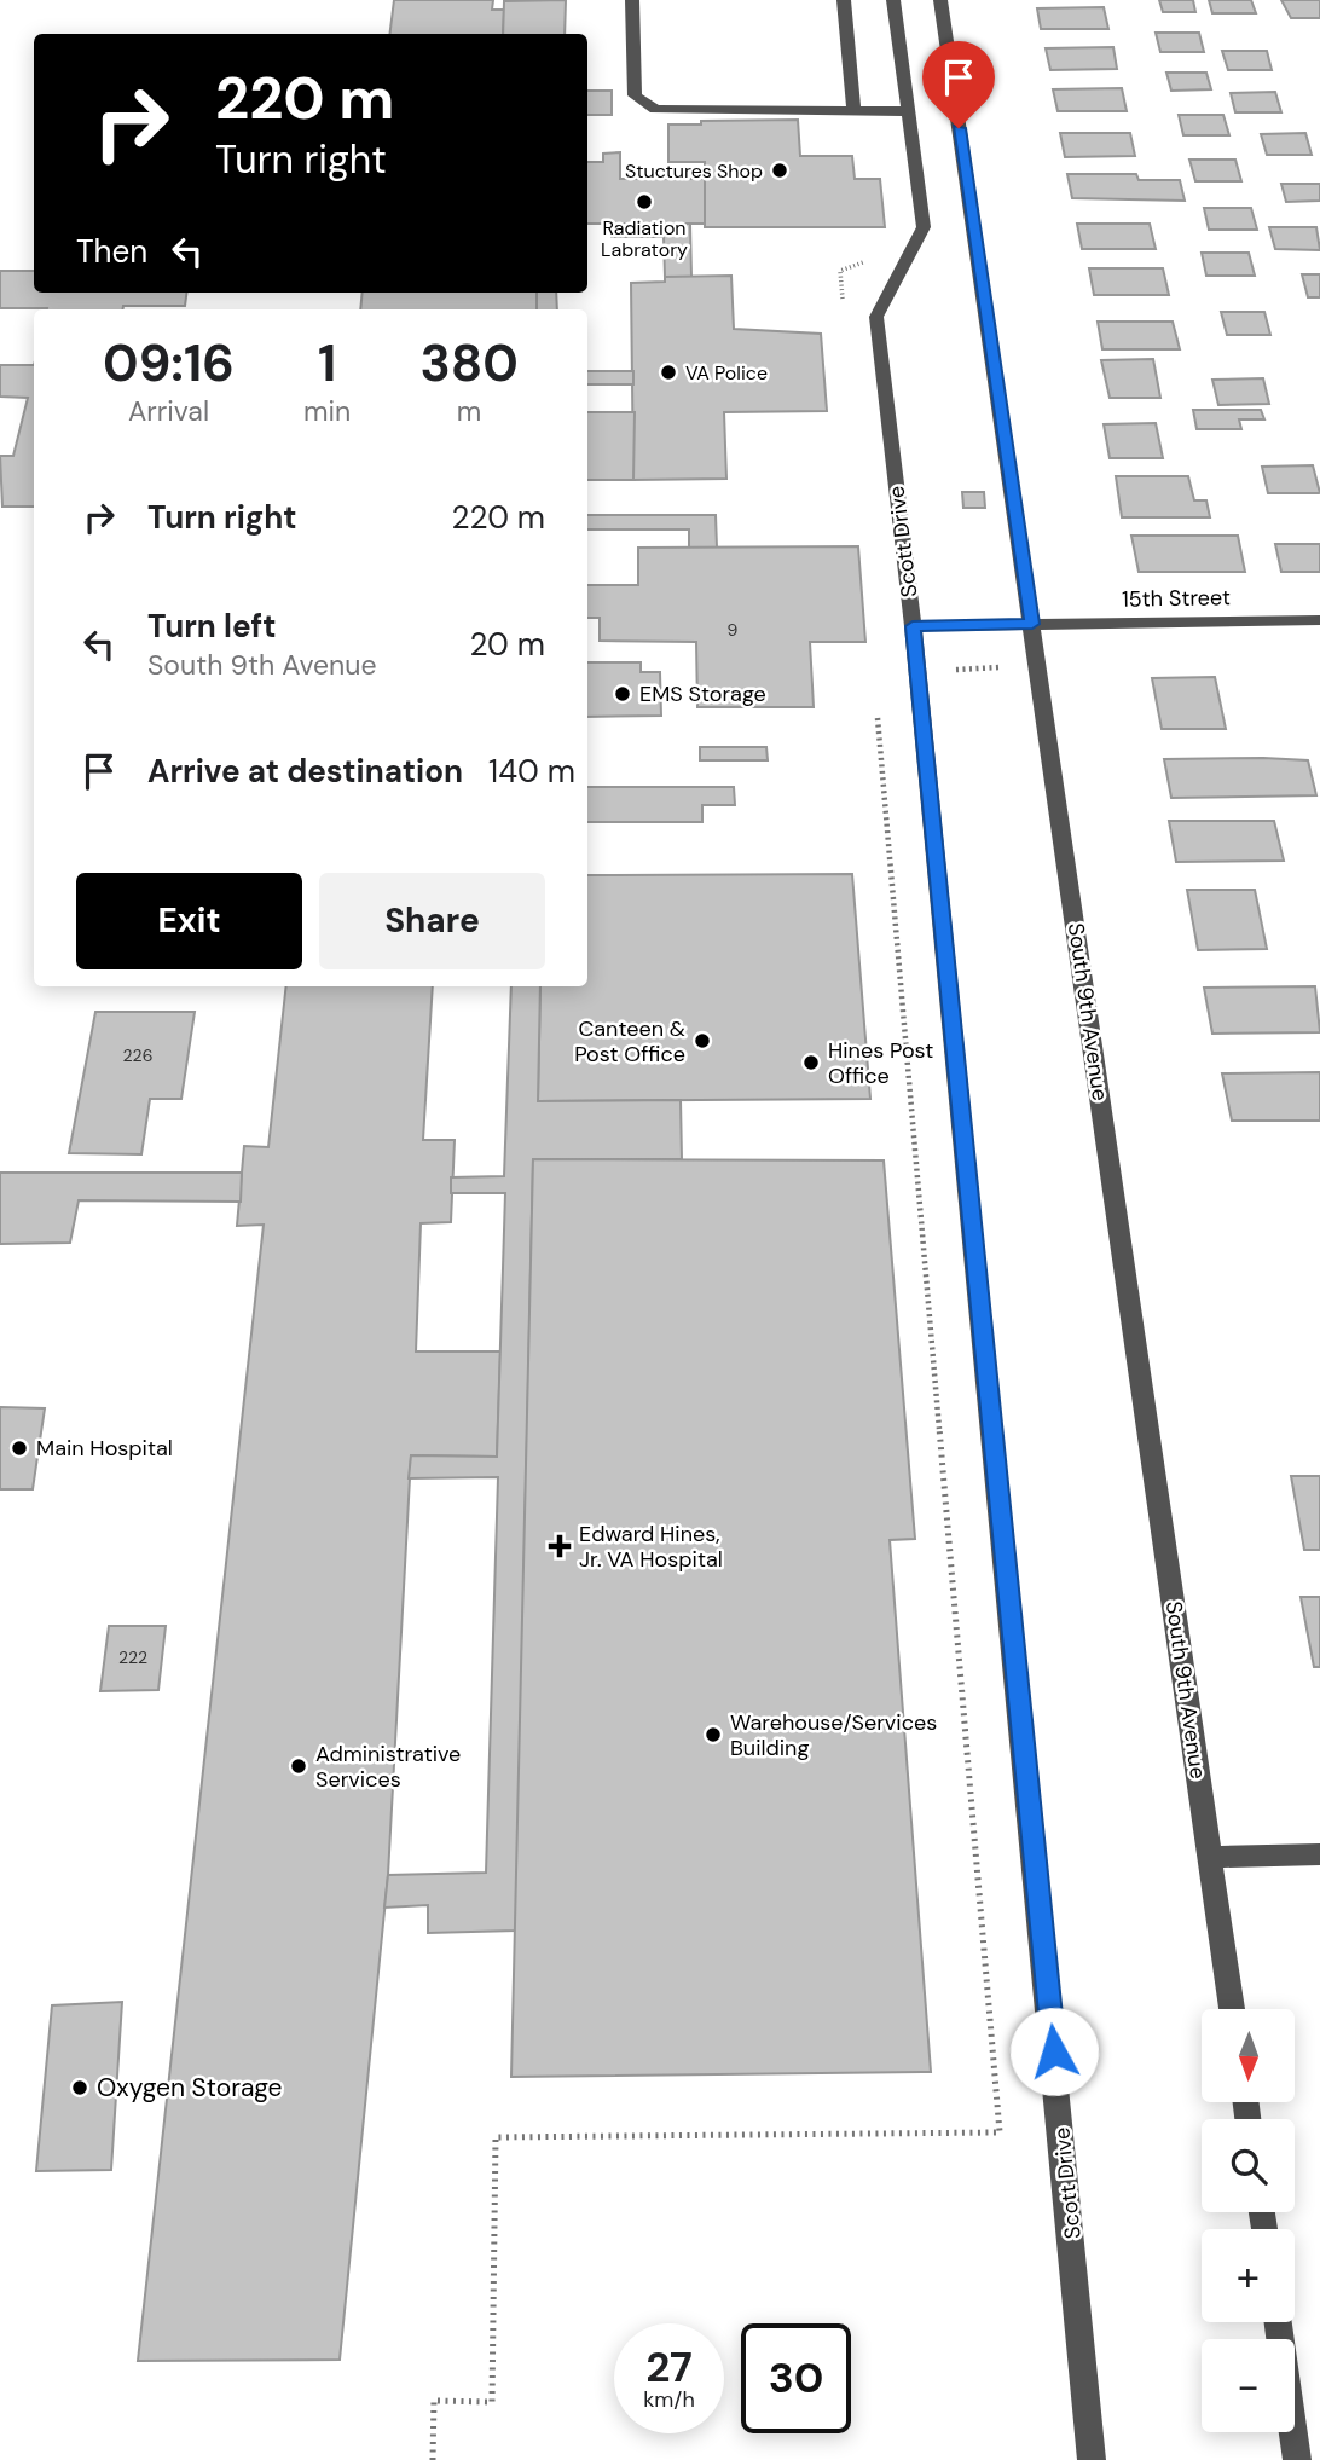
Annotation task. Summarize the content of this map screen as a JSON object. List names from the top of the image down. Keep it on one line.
{"streets":{"street":["Scott Drive","15th Street","South 9th Avenue"]},"crossings":[["Scott Drive","15th Street"],["15th Street","South 9th Avenue"]],"places":{"other":["Stuctures Shop","Radiation Labratory","VA Police","EMS Storage","Canteen & Post Office","Hines Post Office","Main Hospital","Warehouse/Services Building","Administrative Services","Oxygen Storage"],"health":["Edward Hines, Jr. VA Hospital"]},"house_numbers":["9","226","222"],"north":"bottom","page":{"turn":["220 m","Turn right"],"then":"Then","eta":["09:16","Arrival","1","min","380","m"],"list":[{"name":"Turn right","value":"220 m"},{"name":"Turn left","note":"South 9th Avenue","value":"20 m"},{"name":"Arrive at destination","value":"140 m"}],"buttons":["Exit","Share"],"map_buttons":["+","−"],"speed":"27 km/h","limit":"30"}}
